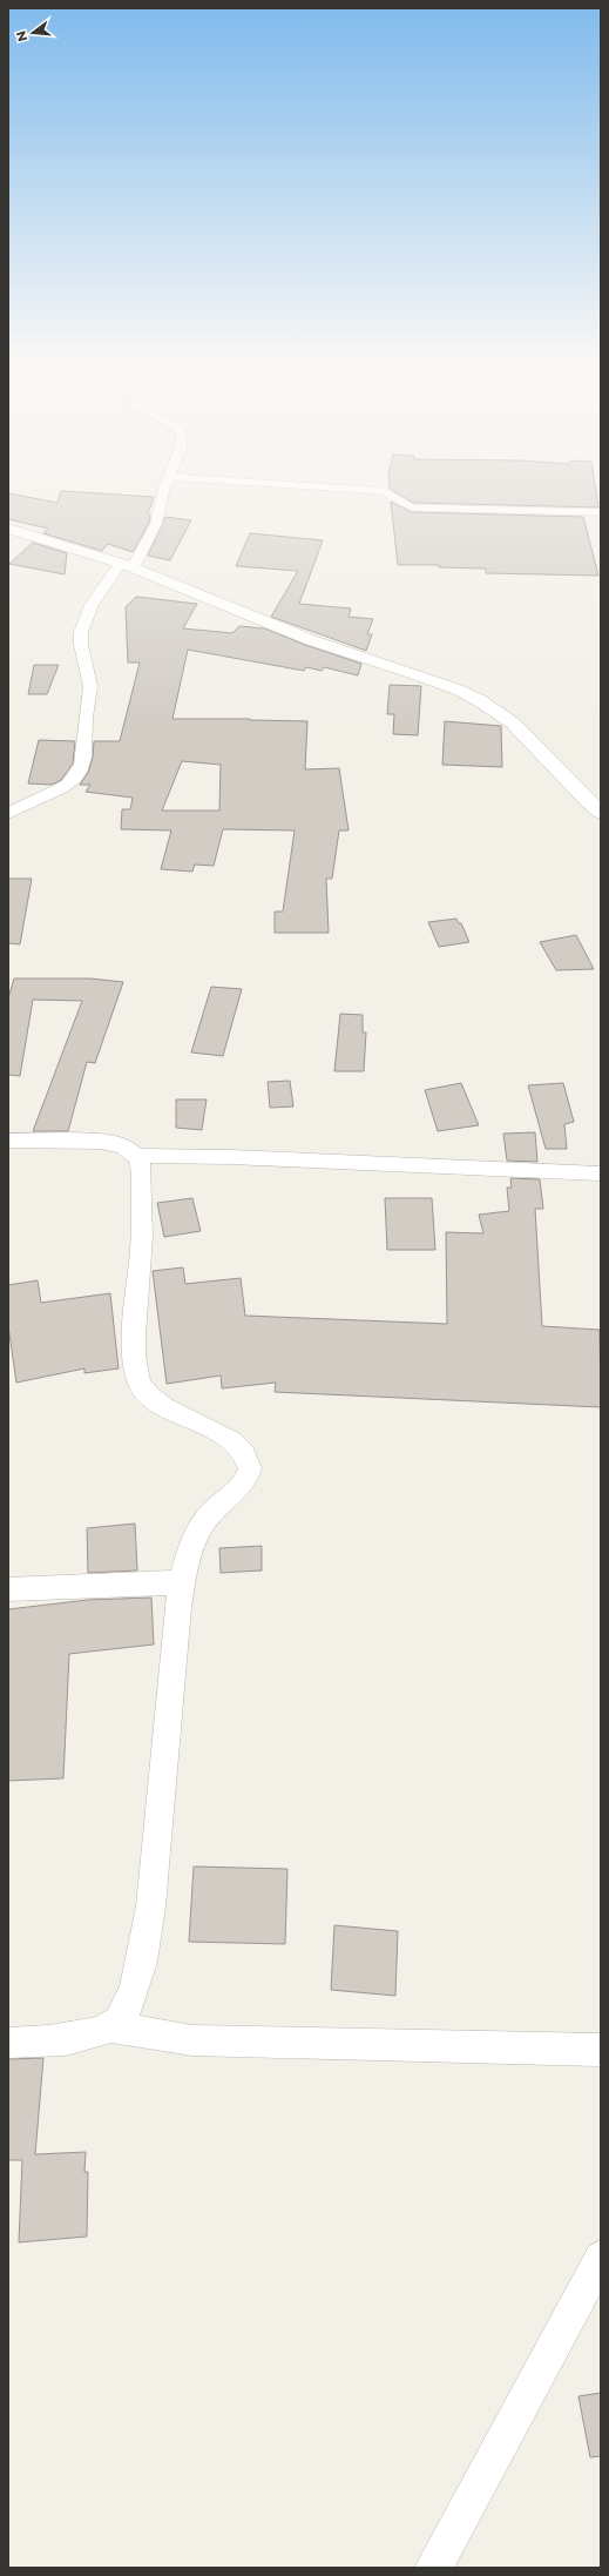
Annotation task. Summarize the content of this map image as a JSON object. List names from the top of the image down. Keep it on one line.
{"north":"left"}
